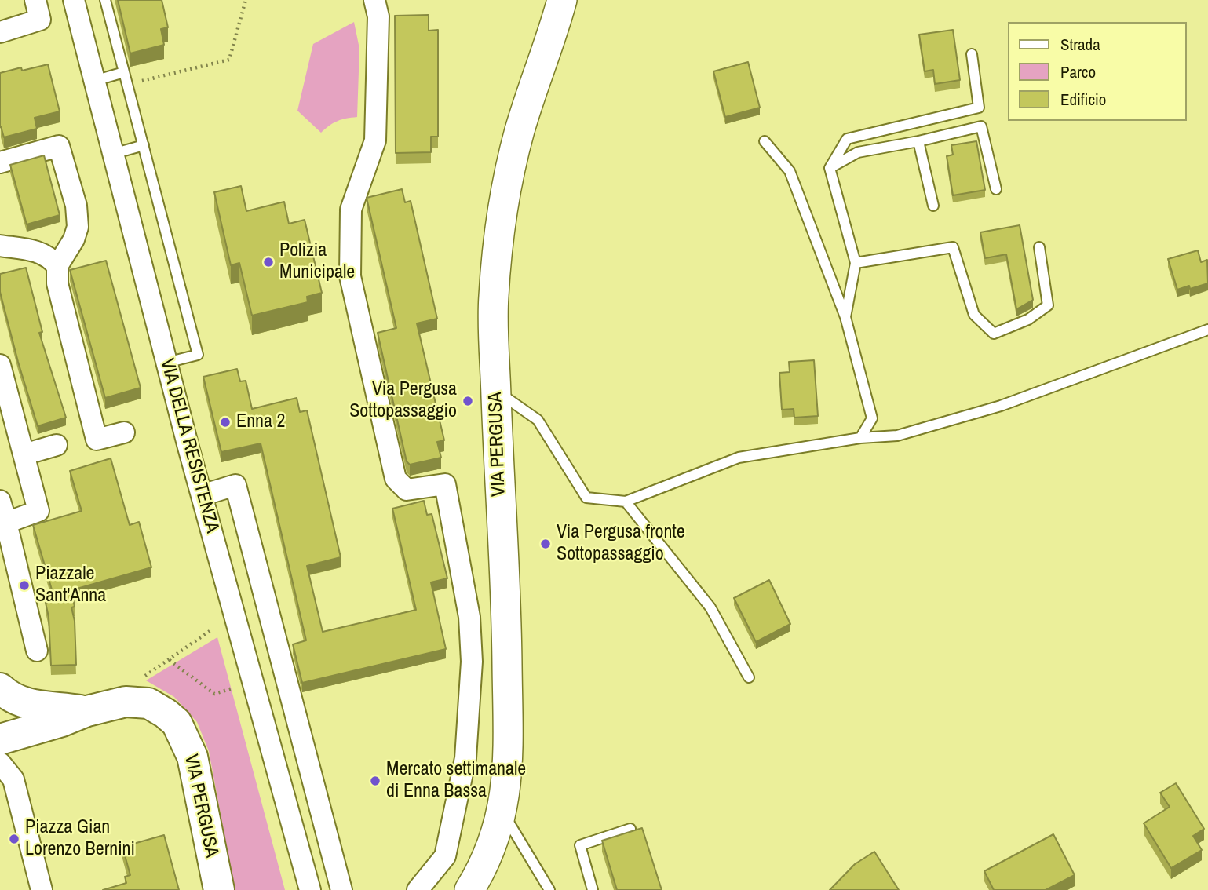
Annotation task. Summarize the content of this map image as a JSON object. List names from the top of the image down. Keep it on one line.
{"streets":{"main road":["VIA PERGUSA"],"street":["VIA DELLA RESISTENZA"]},"places":["Polizia Municipale","Via Pergusa Sottopassaggio","Enna 2","Via Pergusa fronte Sottopassaggio","Piazzale Sant'Anna","Mercato settimanale di Enna Bassa","Piazza Gian Lorenzo Bernini"],"legend":["Strada","Parco","Edificio"]}
